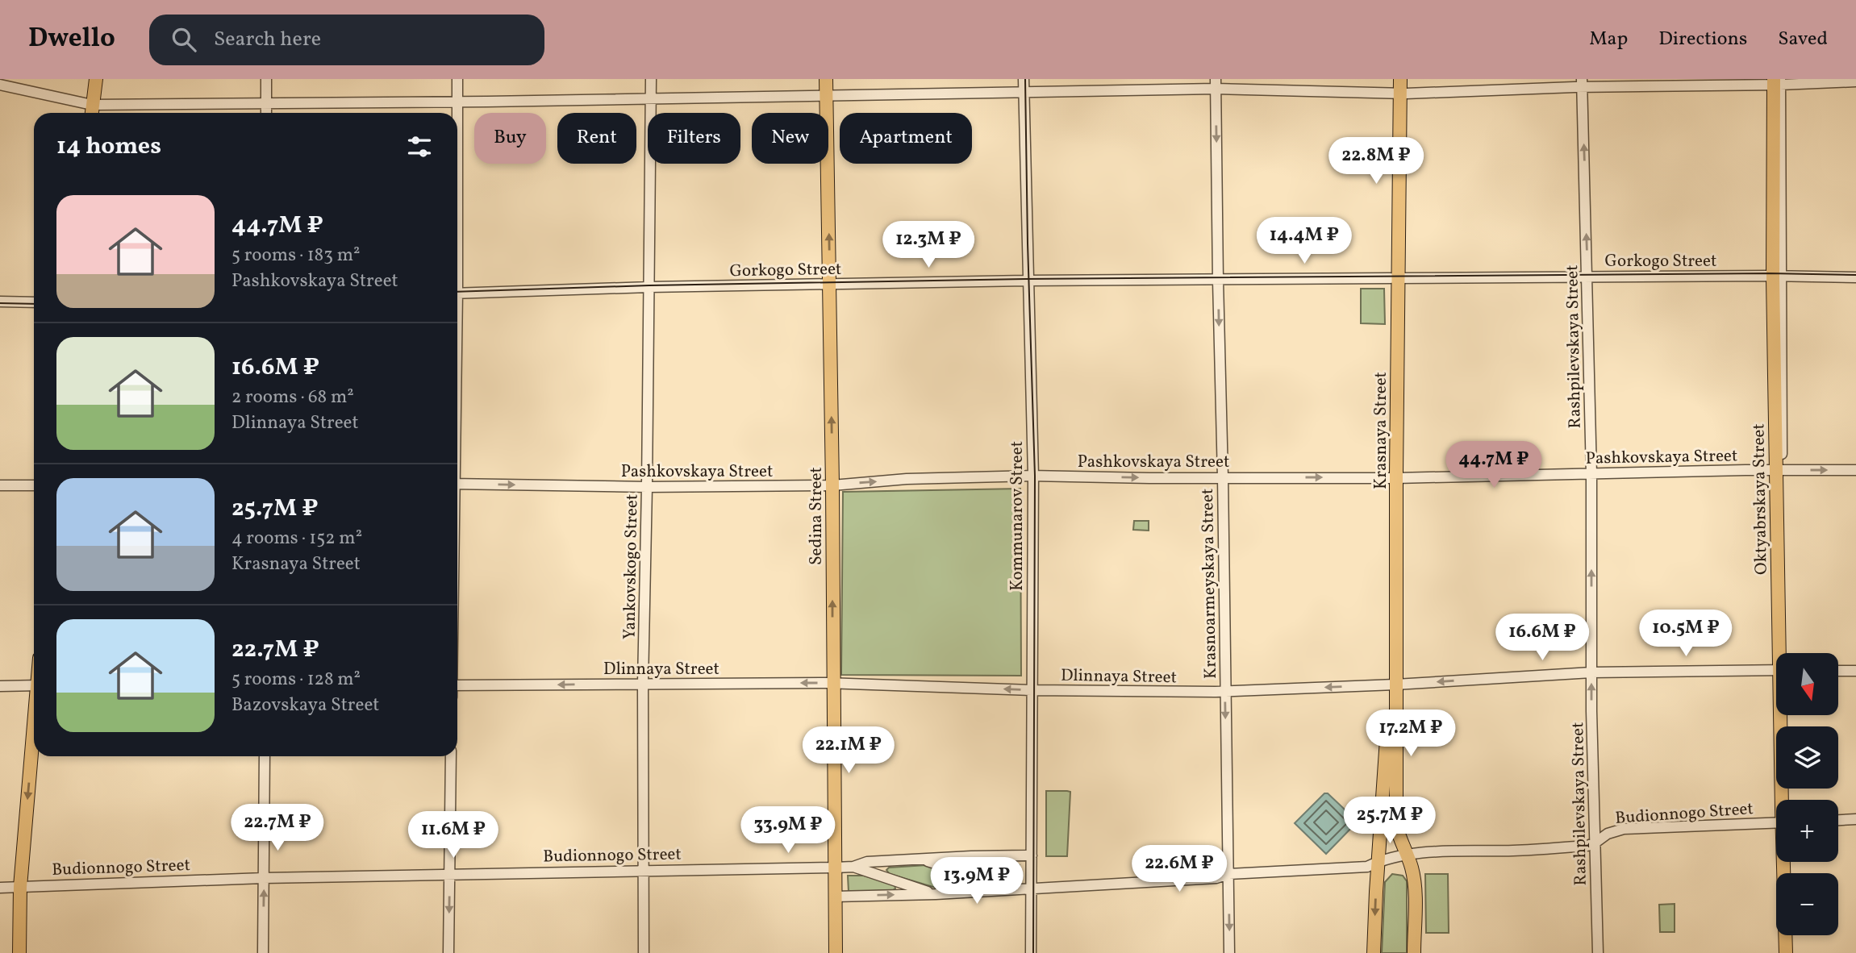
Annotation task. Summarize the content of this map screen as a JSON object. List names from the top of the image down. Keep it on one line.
{"streets":{"main road":["Krasnaya Street","Oktyabrskaya Street","Sedina Street"],"street":["Gorkogo Street","Rashpilevskaya Street","Pashkovskaya Street","Kommunarov Street","Yankovskogo Street","Krasnoarmeyskaya Street","Dlinnaya Street","Budionnogo Street"]},"crossings":[["Gorkogo Street","Rashpilevskaya Street"],["Gorkogo Street","Krasnaya Street"],["Gorkogo Street","Oktyabrskaya Street"],["Gorkogo Street","Sedina Street"],["Gorkogo Street","Kommunarov Street"],["Gorkogo Street","Yankovskogo Street"],["Gorkogo Street","Krasnoarmeyskaya Street"],["Rashpilevskaya Street","Pashkovskaya Street"],["Rashpilevskaya Street","Dlinnaya Street"],["Rashpilevskaya Street","Budionnogo Street"],["Krasnaya Street","Pashkovskaya Street"],["Krasnaya Street","Dlinnaya Street"],["Krasnaya Street","Budionnogo Street"],["Pashkovskaya Street","Oktyabrskaya Street"],["Pashkovskaya Street","Sedina Street"],["Pashkovskaya Street","Kommunarov Street"],["Pashkovskaya Street","Yankovskogo Street"],["Pashkovskaya Street","Krasnoarmeyskaya Street"],["Sedina Street","Dlinnaya Street"],["Sedina Street","Budionnogo Street"],["Kommunarov Street","Dlinnaya Street"],["Kommunarov Street","Budionnogo Street"],["Yankovskogo Street","Dlinnaya Street"],["Yankovskogo Street","Budionnogo Street"],["Krasnoarmeyskaya Street","Dlinnaya Street"],["Krasnoarmeyskaya Street","Budionnogo Street"]],"one_way":["Rashpilevskaya Street","Pashkovskaya Street","Sedina Street","Krasnoarmeyskaya Street","Dlinnaya Street"],"north":"bottom","page":{"header":"Dwello","search":"Search here","nav":["Map","Directions","Saved"],"chip":["Buy","Rent","Filters","New","Apartment"],"heading":"14 homes","price":["22.8M ₽","14.4M ₽","12.3M ₽","44.7M ₽","10.5M ₽","16.6M ₽","17.2M ₽","22.1M ₽","25.7M ₽","22.7M ₽","33.9M ₽","11.6M ₽","22.6M ₽","13.9M ₽"],"list":[{"name":"44.7M ₽","note":"5 rooms · 183 m² · Pashkovskaya Street"},{"name":"16.6M ₽","note":"2 rooms · 68 m² · Dlinnaya Street"},{"name":"25.7M ₽","note":"4 rooms · 152 m² · Krasnaya Street"},{"name":"22.7M ₽","note":"5 rooms · 128 m² · Bazovskaya Street"}],"map_buttons":["+","−"]}}
